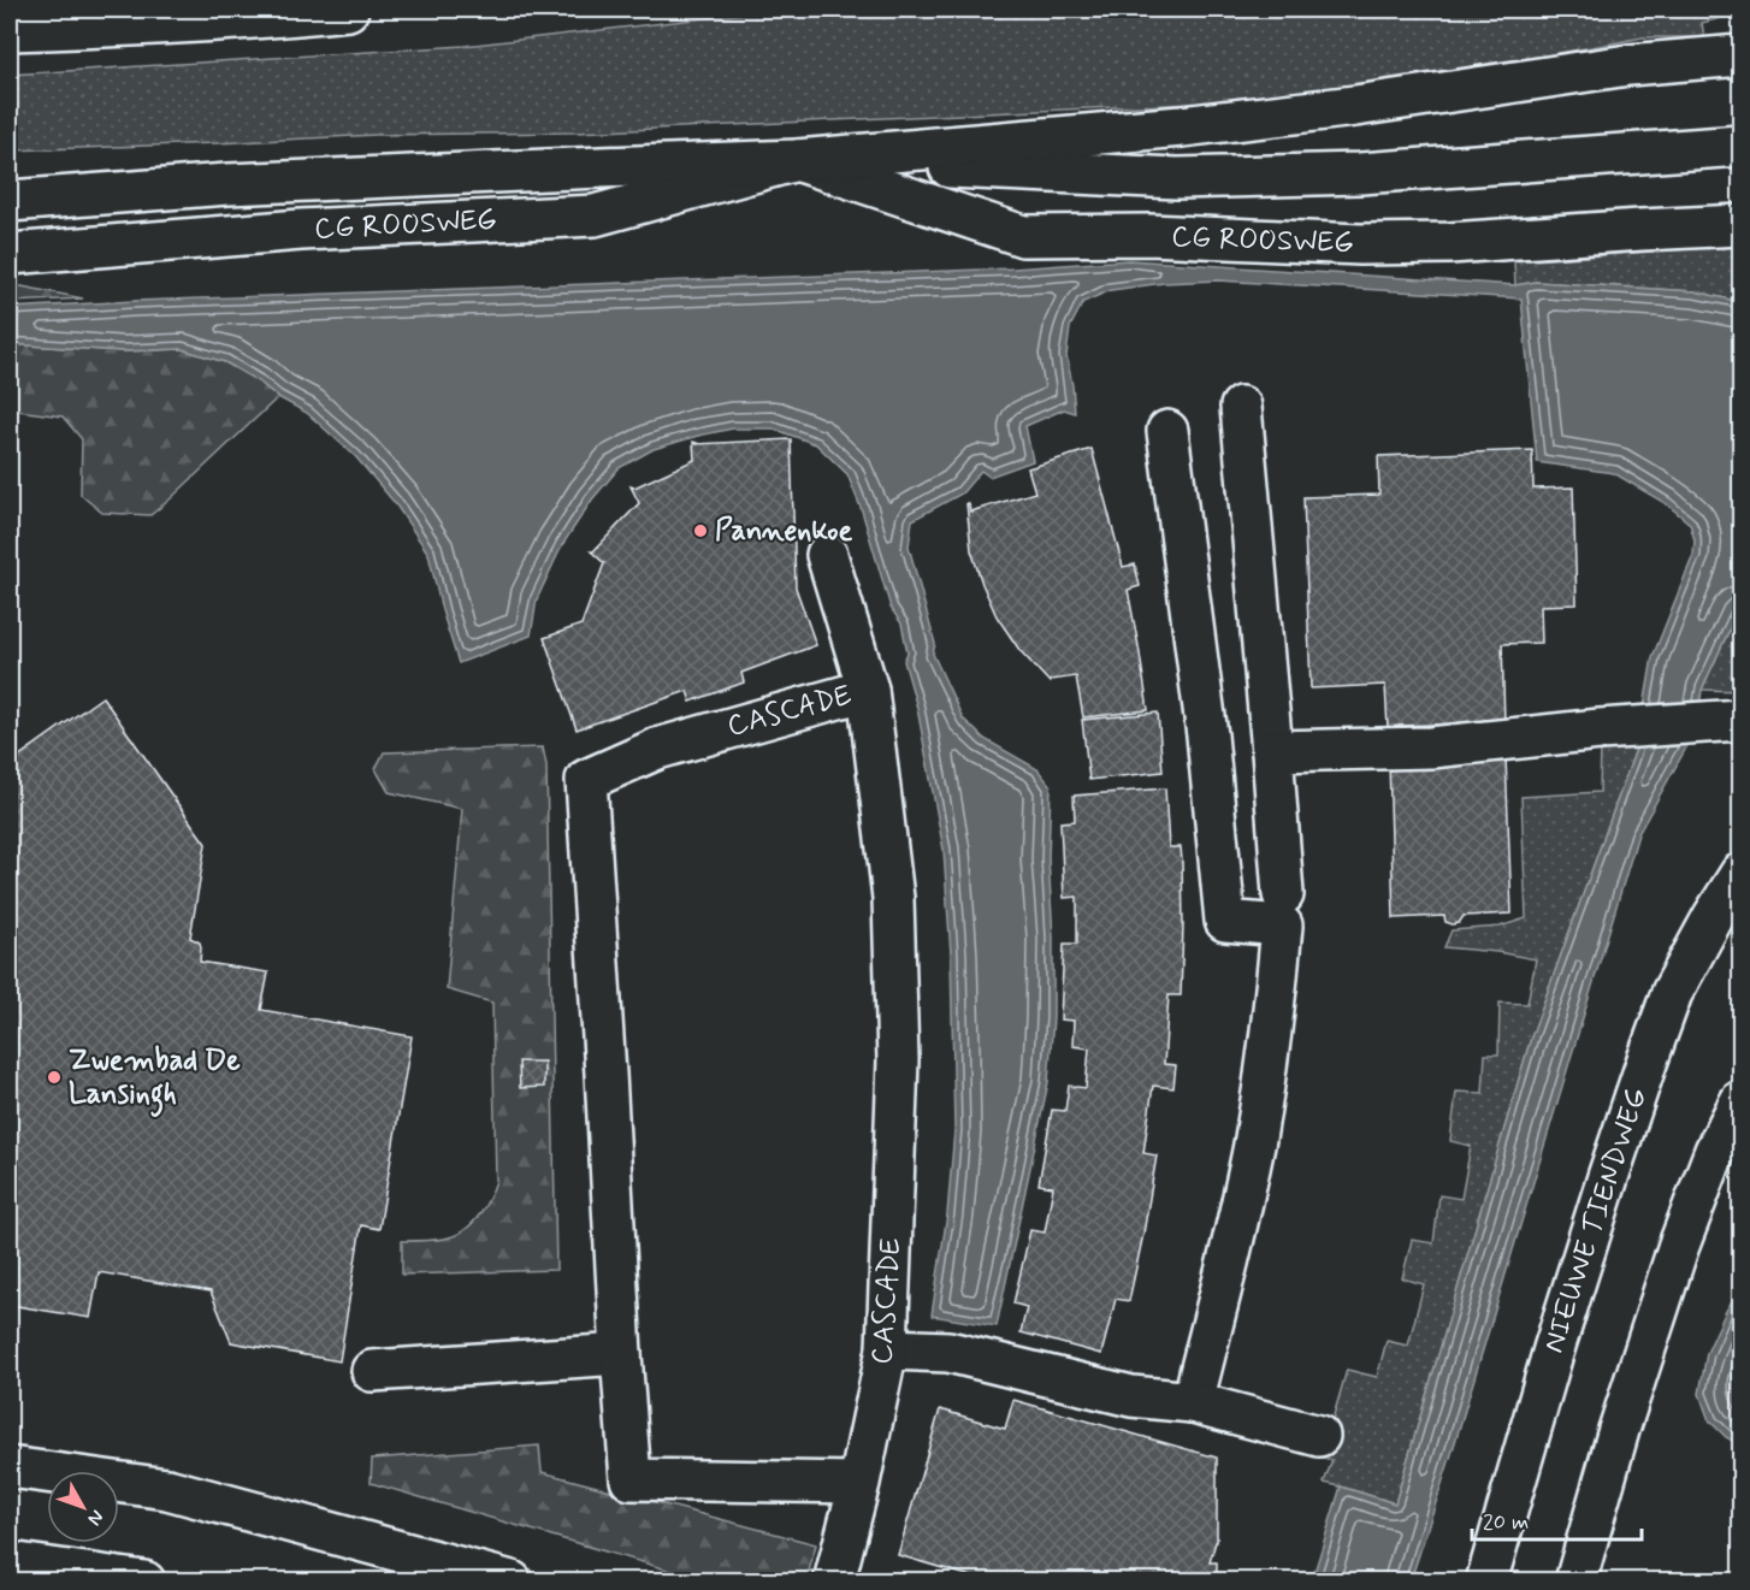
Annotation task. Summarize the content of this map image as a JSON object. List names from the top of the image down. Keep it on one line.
{"streets":{"main road":["CG ROOSWEG","CASCADE","NIEUWE TIENDWEG"]},"places":["Pannenkoe","Zwembad De Lansingh"],"scale_bar":"20 m","north":"bottom right"}
